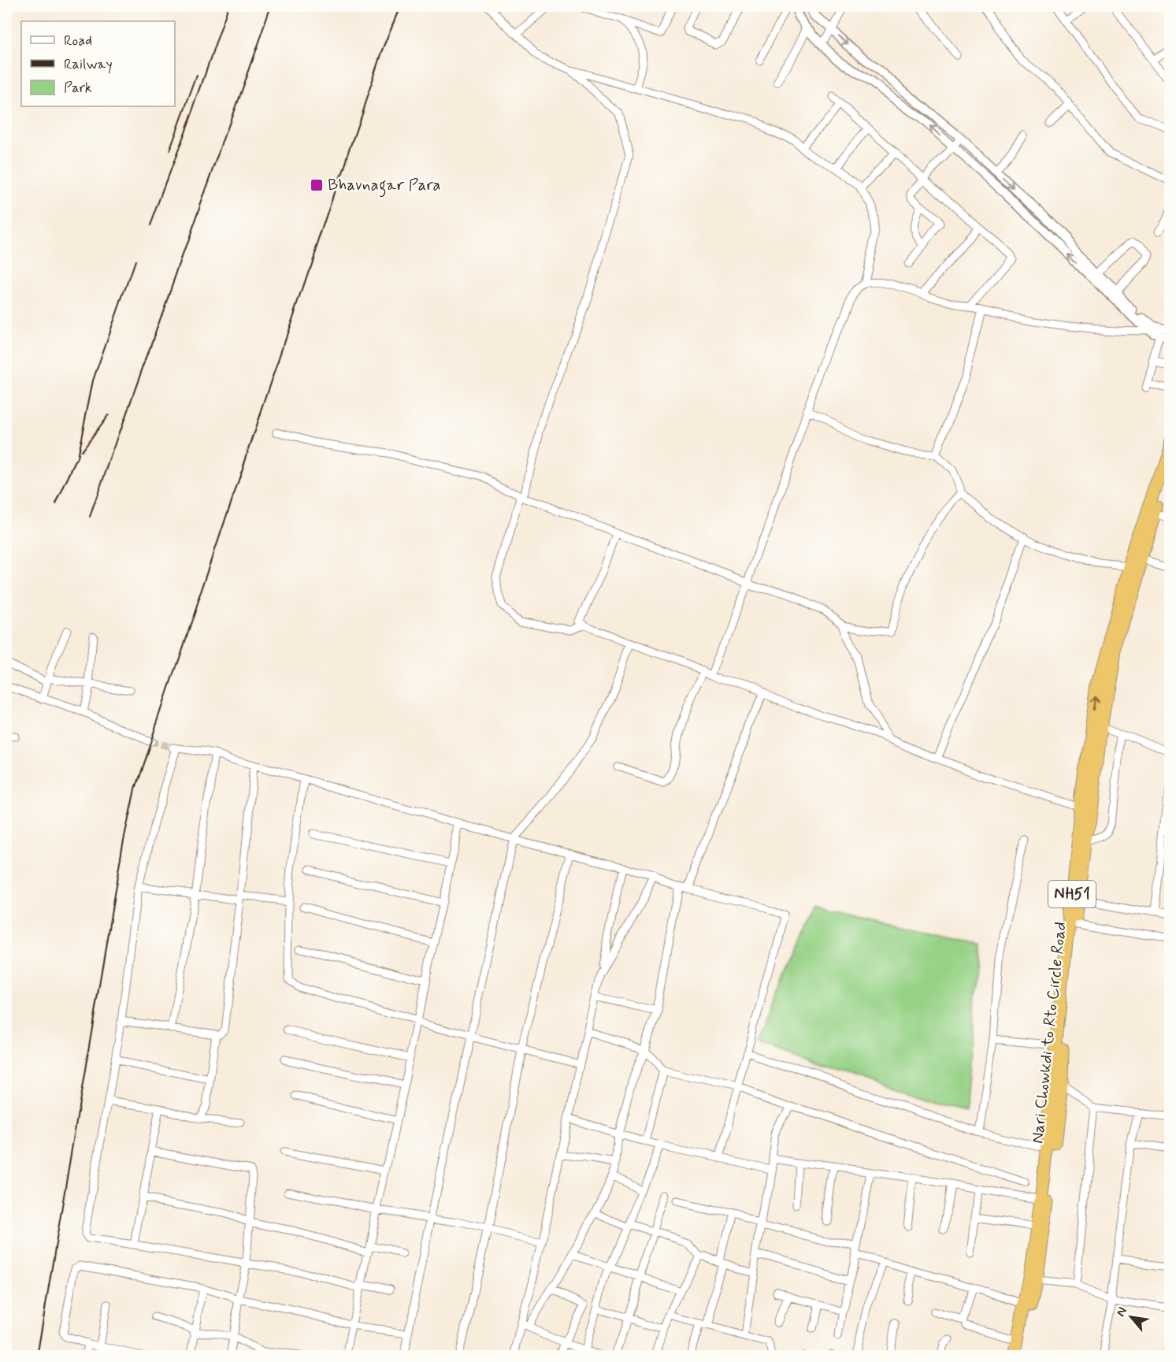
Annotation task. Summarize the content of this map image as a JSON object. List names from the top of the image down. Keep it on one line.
{"streets":{"highway":["NH51","Nari Chowkdi to Rto Circle Road"]},"crossings":[["NH51","Nari Chowkdi to Rto Circle Road"]],"places":{"transit":["Bhavnagar Para"]},"legend":["Road","Railway","Park"],"north":"top left"}
